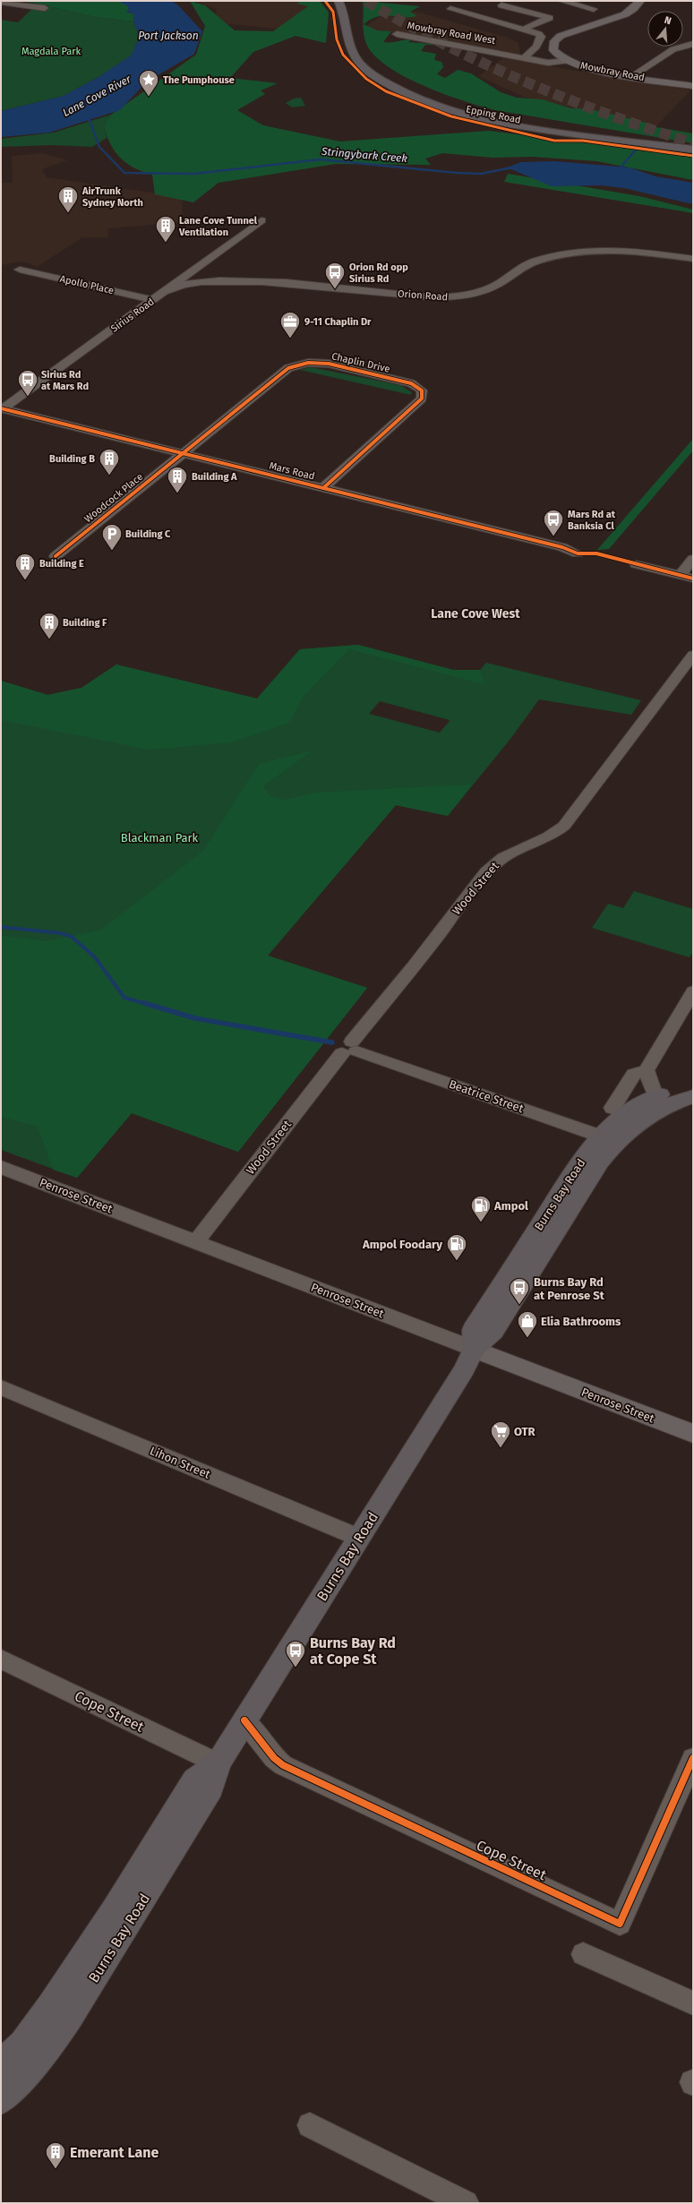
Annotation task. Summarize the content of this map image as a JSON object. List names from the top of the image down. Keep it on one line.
{"streets":{"main road":["Mowbray Road","Epping Road","Burns Bay Road","Penrose Street"],"street":["Mowbray Road West","Apollo Place","Orion Road","Sirius Road","Chaplin Drive","Mars Road","Woodcock Place","Wood Street","Beatrice Street","Lihon Street","Cope Street"]},"crossings":[["Mowbray Road West","Mowbray Road"],["Apollo Place","Sirius Road"],["Orion Road","Sirius Road"],["Sirius Road","Mars Road"],["Chaplin Drive","Mars Road"],["Chaplin Drive","Woodcock Place"],["Mars Road","Woodcock Place"],["Wood Street","Beatrice Street"],["Wood Street","Penrose Street"],["Beatrice Street","Burns Bay Road"],["Burns Bay Road","Penrose Street"],["Burns Bay Road","Lihon Street"],["Burns Bay Road","Cope Street"]],"districts":["Lane Cove West"],"water":["Port Jackson","Lane Cove River","Stringybark Creek"],"parks":["Magdala Park","Blackman Park"],"places":{"place":["The Pumphouse"],"building":["AirTrunk Sydney North","Lane Cove Tunnel Ventilation","Building B","Building A","Building E","Building F","Emerant Lane"],"bus stop":["Orion Rd opp Sirius Rd","Sirius Rd at Mars Rd","Mars Rd at Banksia Cl","Burns Bay Rd at Penrose St","Burns Bay Rd at Cope St"],"office":["9-11 Chaplin Dr"],"parking":["Building C"],"fuel station":["Ampol","Ampol Foodary"],"shop":["Elia Bathrooms"],"supermarket":["OTR"]},"north":"top"}
